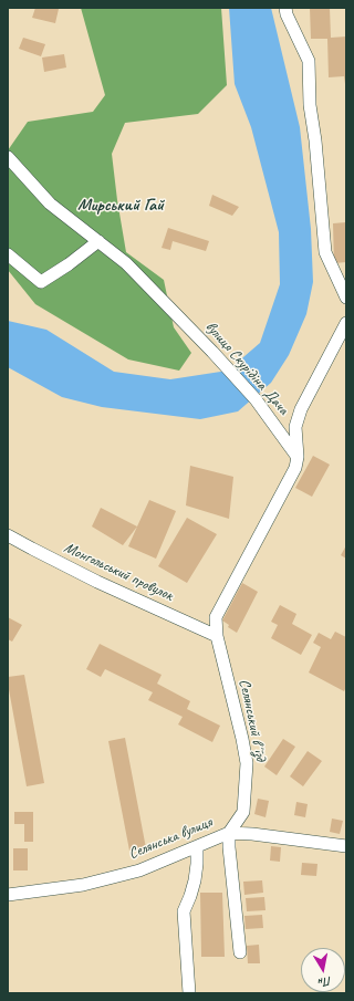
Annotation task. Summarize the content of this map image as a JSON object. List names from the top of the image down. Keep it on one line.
{"streets":{"street":["вулиця Скурідіна Дача","Монгольський провулок","Селянський вʼїзд","Селянська вулиця"]},"crossings":[["Монгольський провулок","Селянський вʼїзд"],["Селянський вʼїзд","Селянська вулиця"]],"districts":["Мирський Гай"],"north":"bottom"}
